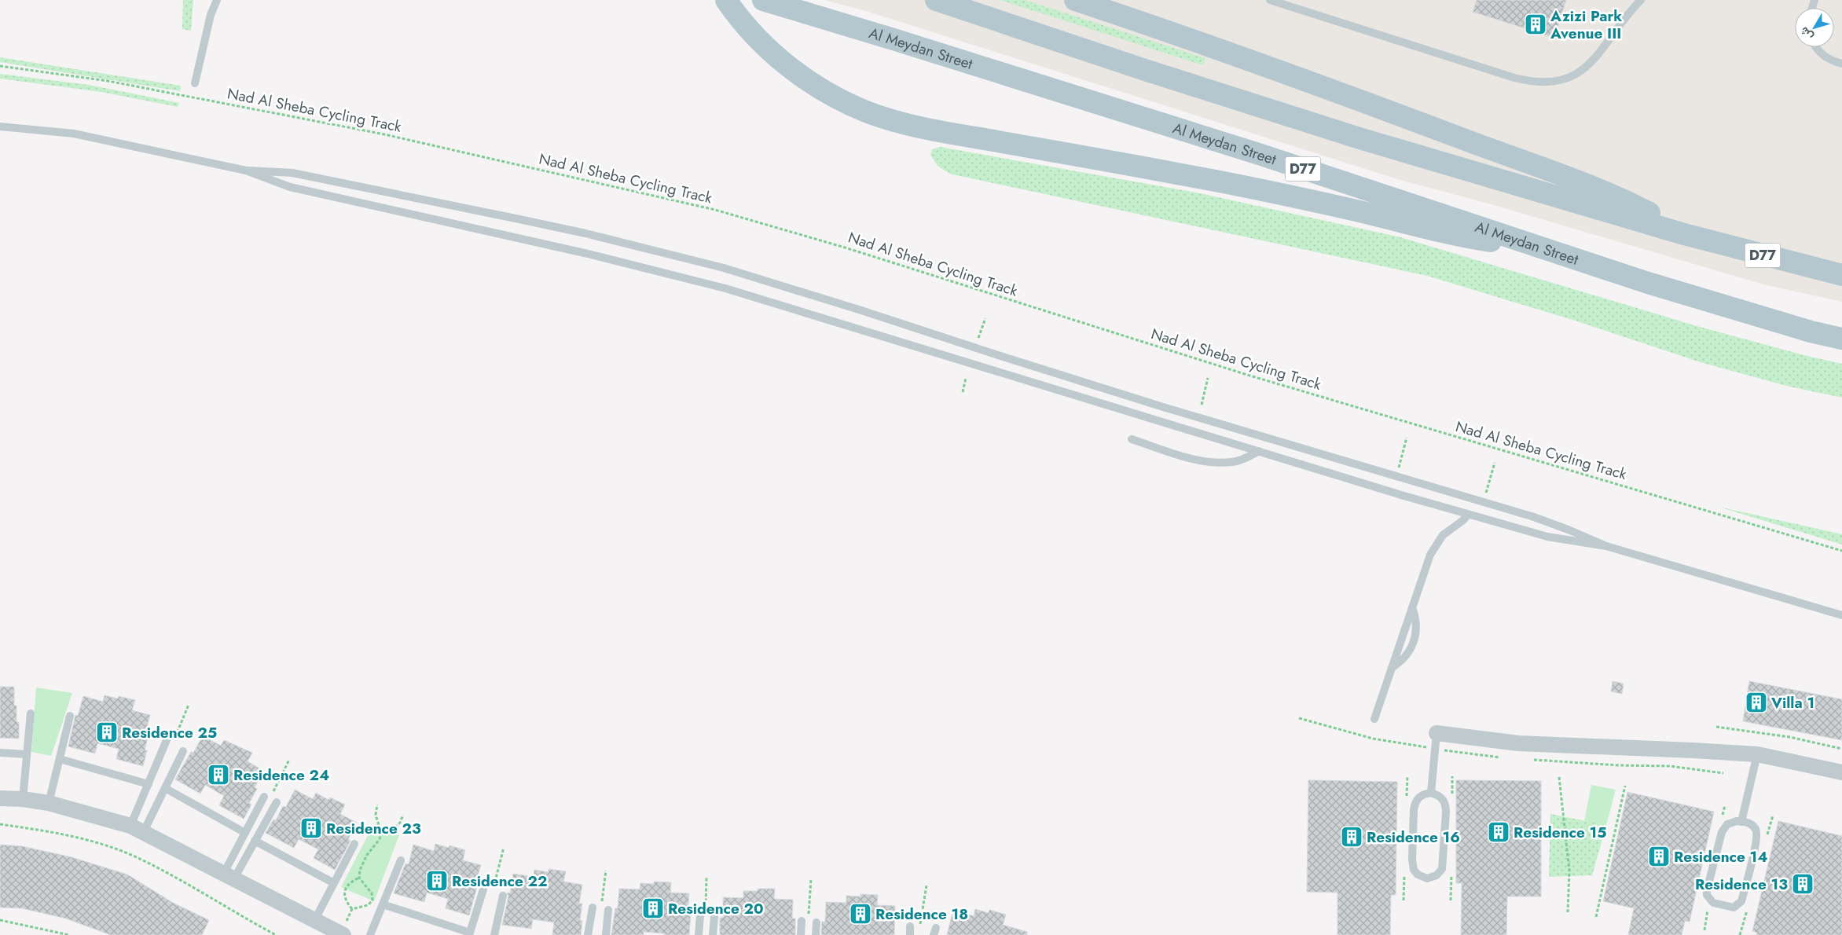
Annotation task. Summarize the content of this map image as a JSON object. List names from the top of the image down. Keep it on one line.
{"streets":{"main road":["Al Meydan Street","D77"],"path":["Nad Al Sheba Cycling Track"]},"places":{"building":["Azizi Park Avenue III","Villa 1","Residence 25","Residence 24","Residence 23","Residence 15","Residence 16","Residence 14","Residence 22","Residence 13","Residence 20","Residence 18"]},"north":"bottom left"}
